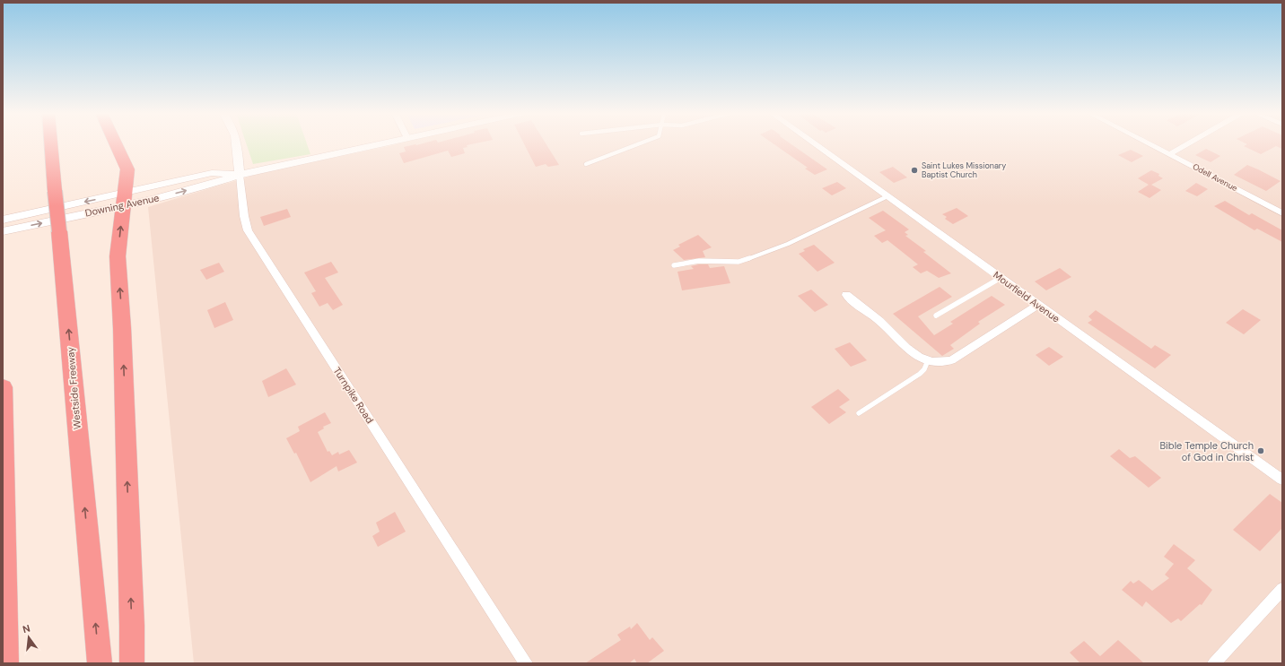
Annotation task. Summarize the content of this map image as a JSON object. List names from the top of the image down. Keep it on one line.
{"streets":{"highway":["Westside Freeway"],"street":["Odell Avenue","Downing Avenue","Mourfield Avenue","Turnpike Road"]},"crossings":[["Downing Avenue","Turnpike Road"]],"places":["Saint Lukes Missionary Baptist Church","Bible Temple Church of God in Christ"],"north":"top"}
